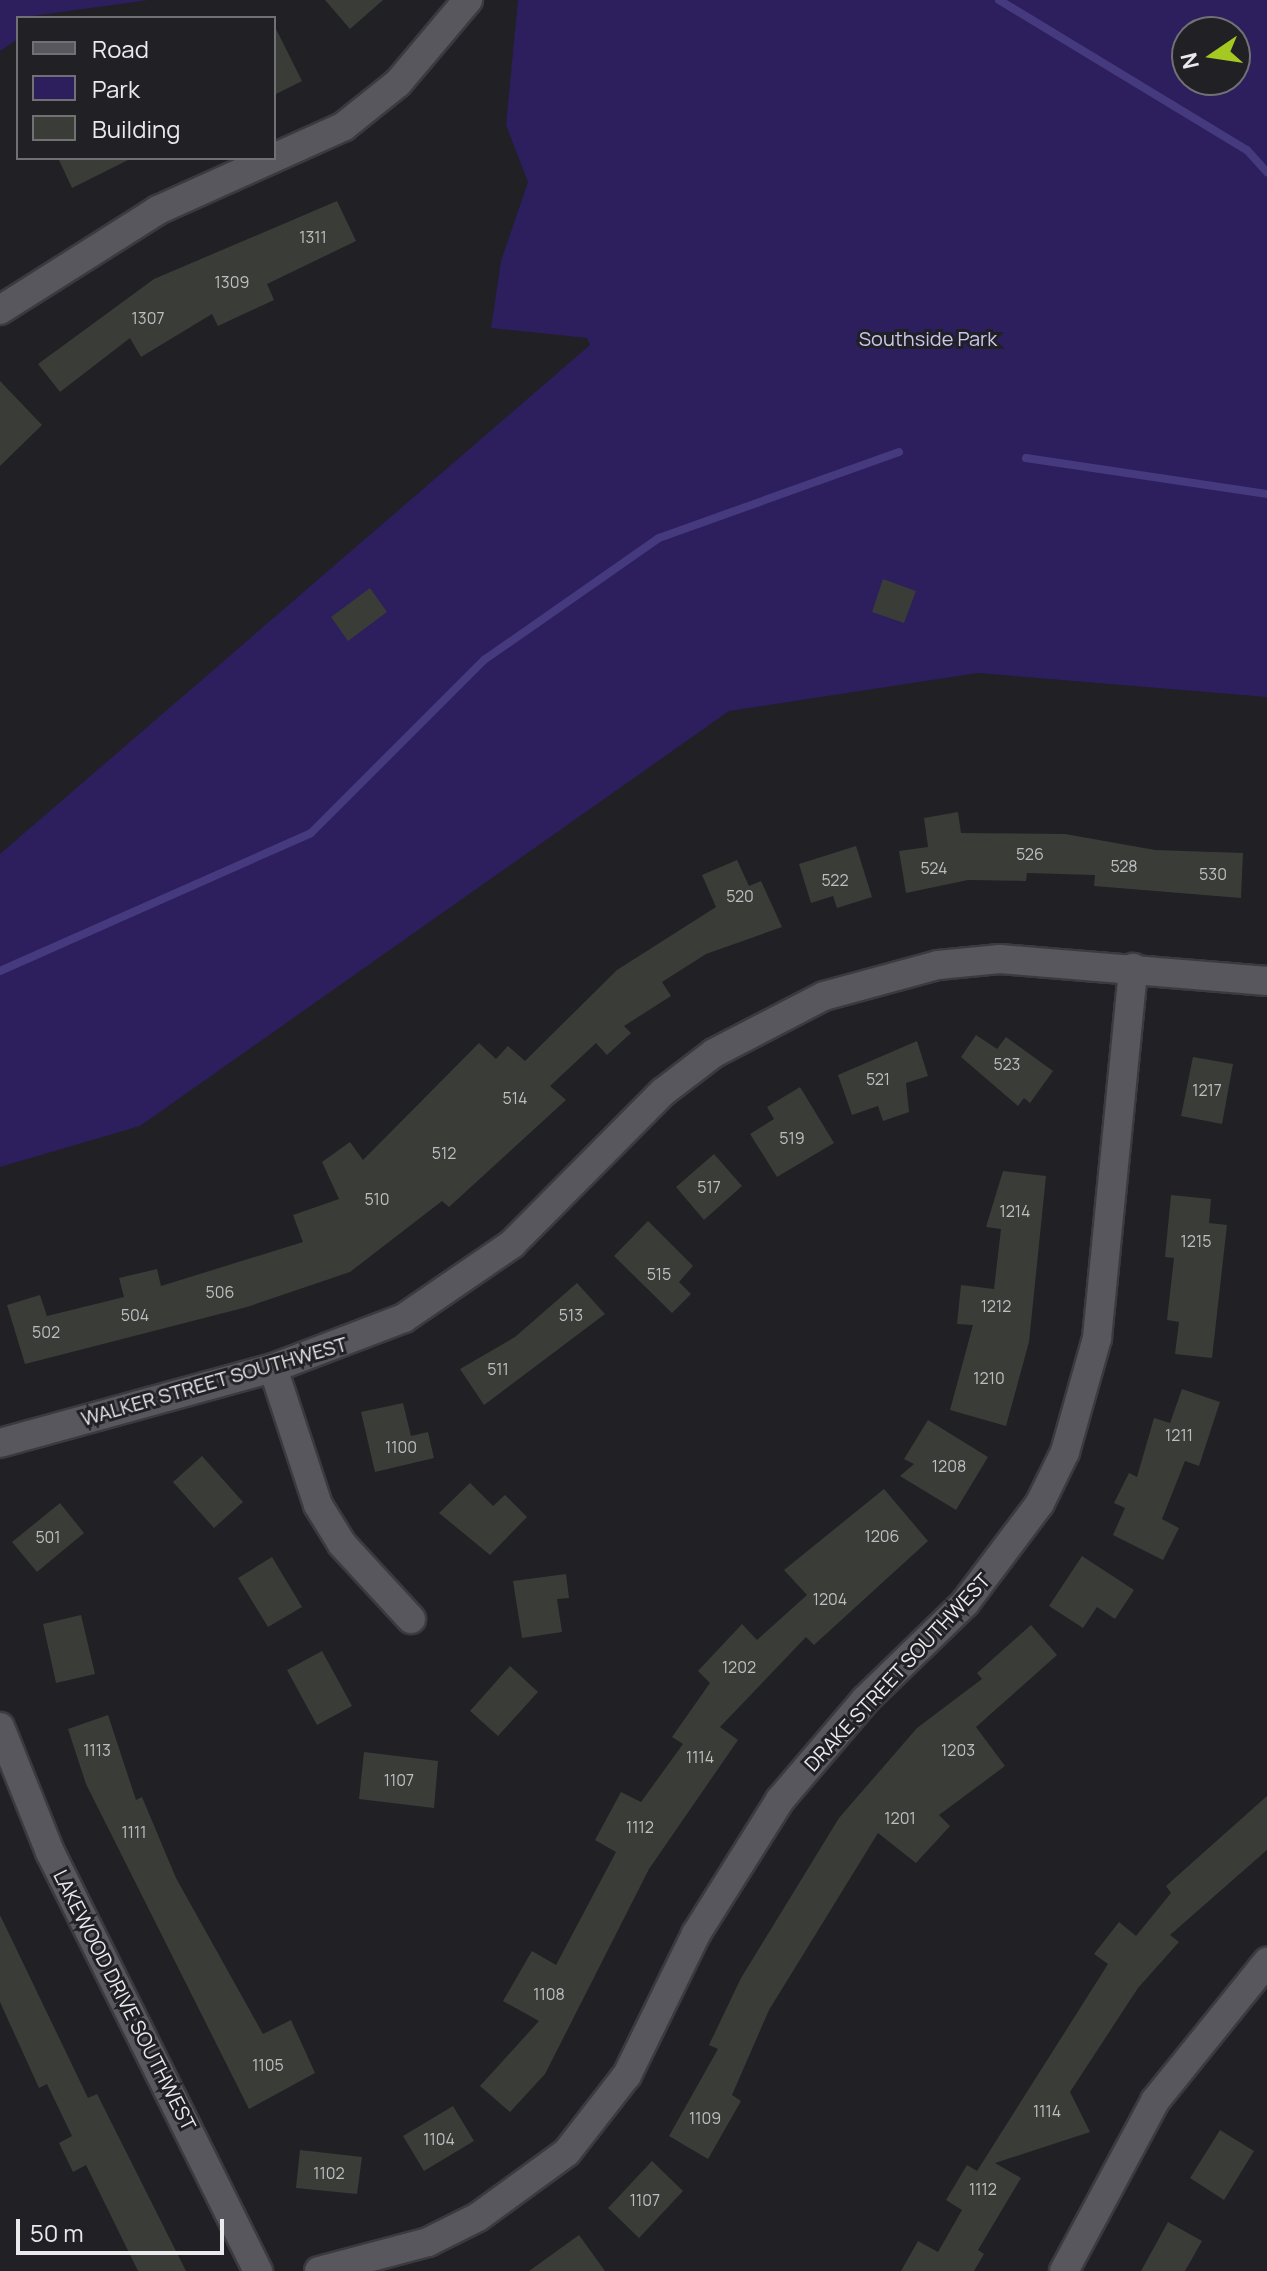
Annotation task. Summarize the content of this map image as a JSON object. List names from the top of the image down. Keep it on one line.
{"streets":{"street":["WALKER STREET SOUTHWEST","DRAKE STREET SOUTHWEST","LAKEWOOD DRIVE SOUTHWEST"]},"crossings":[["WALKER STREET SOUTHWEST","DRAKE STREET SOUTHWEST"]],"parks":["Southside Park"],"house_numbers":["1311","1309","1307","526","528","524","530","522","520","523","521","1217","514","519","512","517","510","1214","1215","515","506","1212","504","513","502","511","1210","1211","1100","1208","1206","501","1204","1202","1113","1203","1114","1107","1201","1112","1111","1108","1105","1114","1109","1104","1102","1112","1107"],"legend":["Road","Park","Building"],"scale_bar":"50 m","north":"left"}
